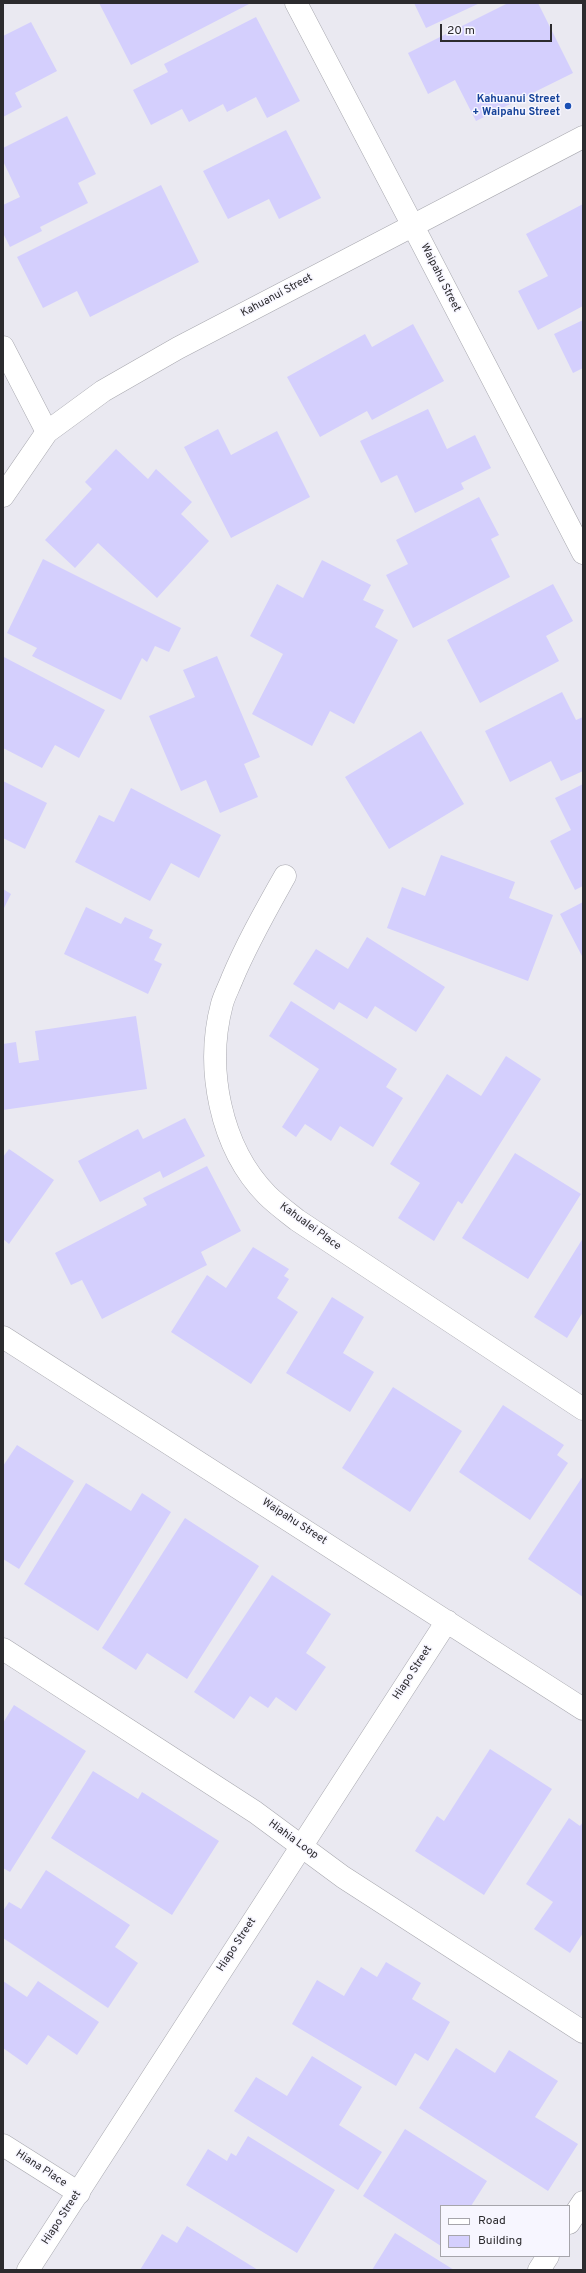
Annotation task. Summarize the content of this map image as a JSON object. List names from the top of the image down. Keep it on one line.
{"streets":{"street":["Waipahu Street","Kahuanui Street","Kahualei Place","Hiapo Street","Hiahia Loop","Hiana Place"]},"crossings":[["Waipahu Street","Kahuanui Street"],["Waipahu Street","Hiapo Street"],["Hiapo Street","Hiahia Loop"],["Hiapo Street","Hiana Place"]],"places":["Kahuanui Street + Waipahu Street"],"legend":["Road","Building"],"scale_bar":"20 m"}
